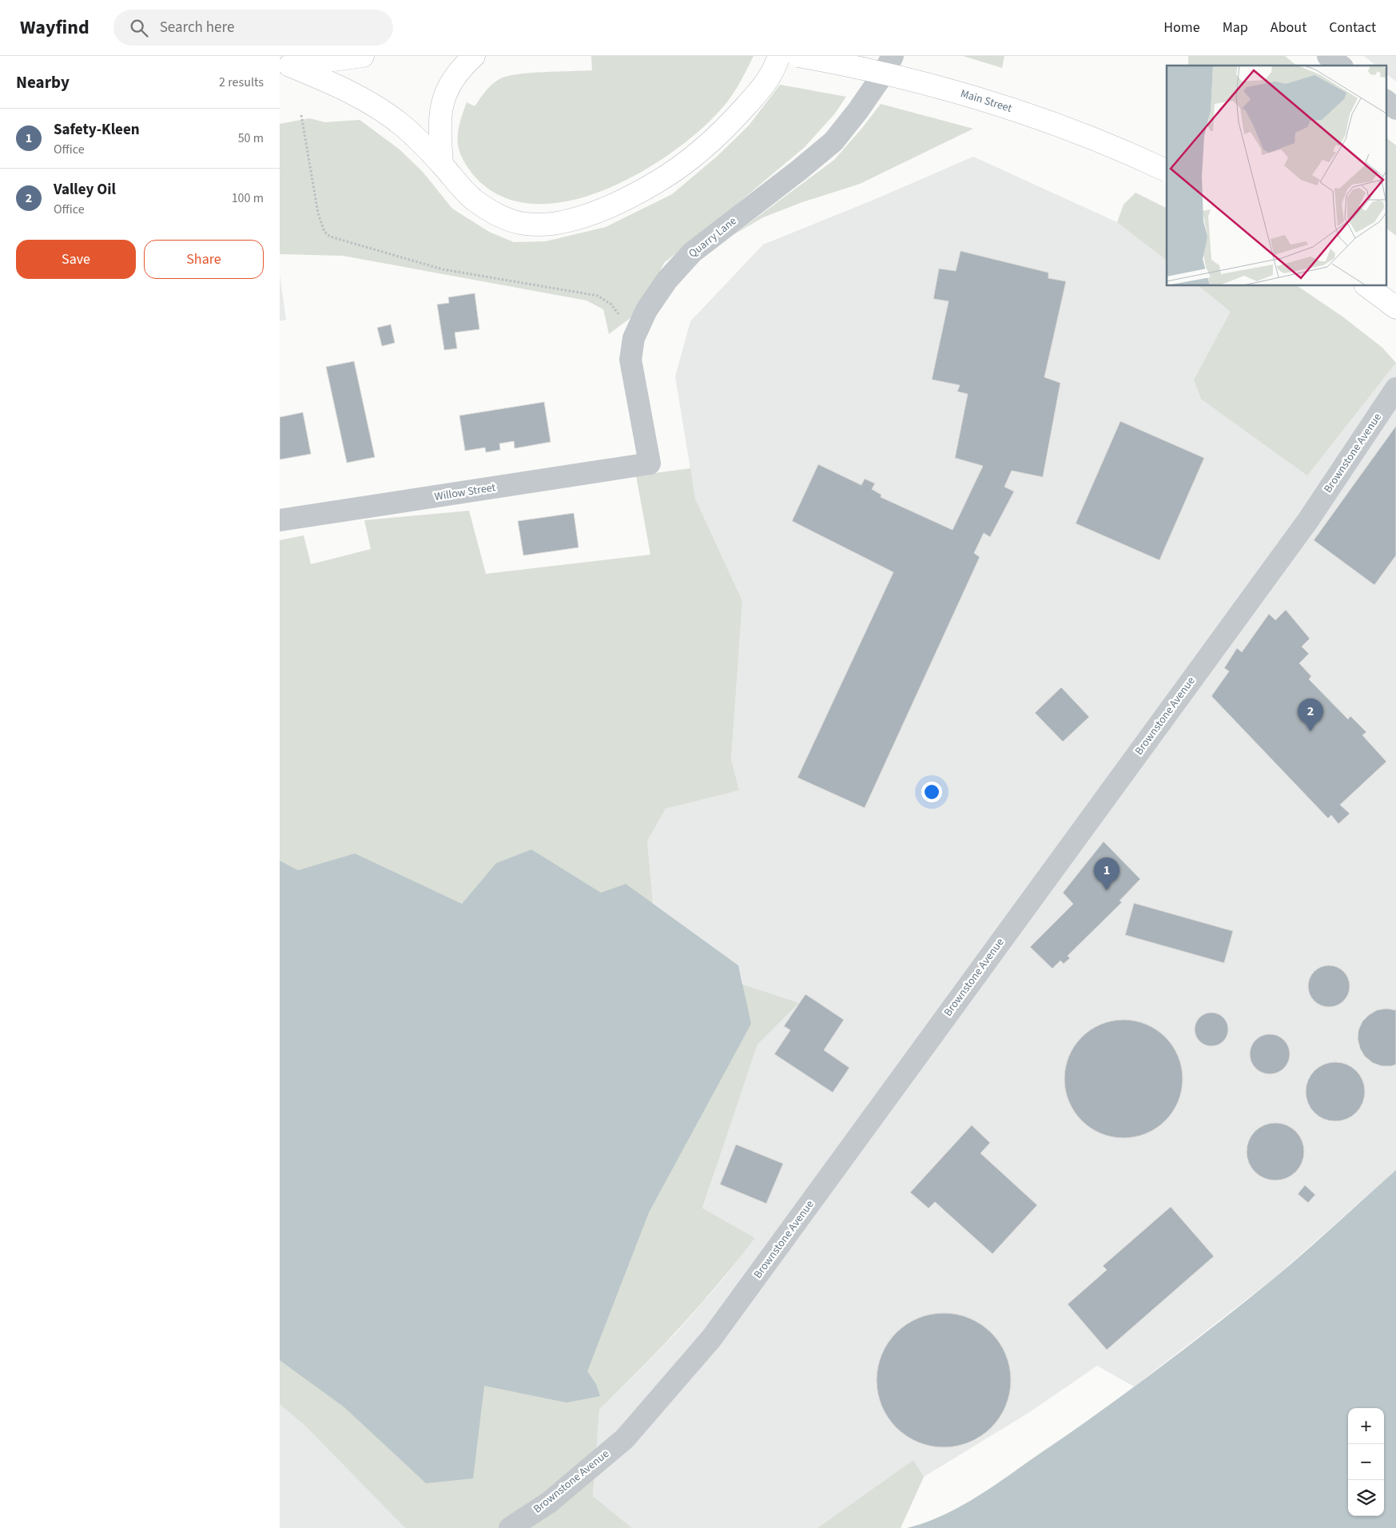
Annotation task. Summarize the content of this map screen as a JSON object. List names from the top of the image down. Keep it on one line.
{"streets":{"highway":["Main Street"],"street":["Quarry Lane","Brownstone Avenue","Willow Street"]},"crossings":[["Quarry Lane","Willow Street"]],"page":{"header":"Wayfind","search":"Search here","nav":["Home","Map","About","Contact"],"heading":["Nearby","2 results"],"list":[{"mark":"1","name":"Safety-Kleen","note":"Office","value":"50 m"},{"mark":"2","name":"Valley Oil","note":"Office","value":"100 m"}],"buttons":["Save","Share"],"pins":["2","1"],"map_buttons":["+","−"]}}
